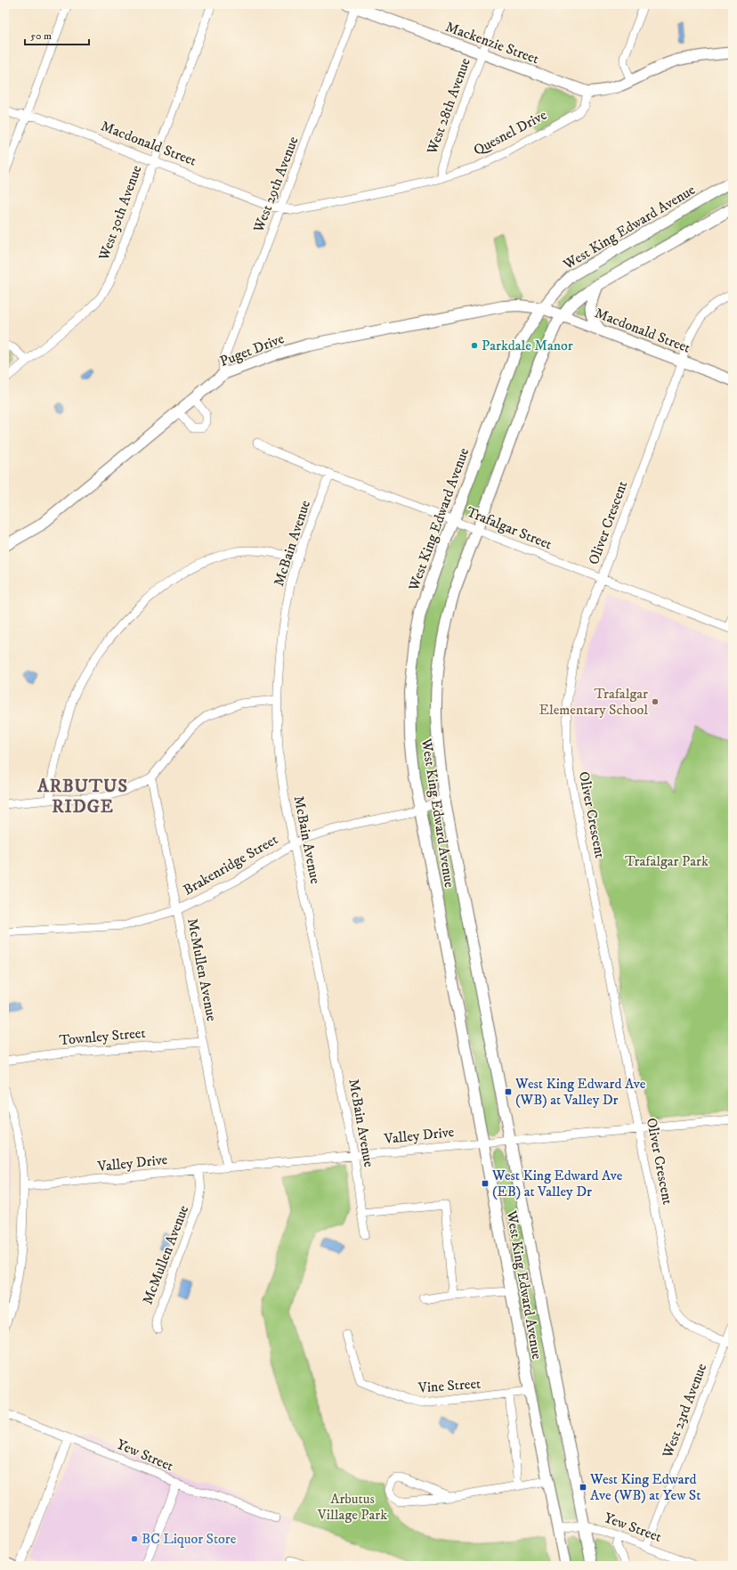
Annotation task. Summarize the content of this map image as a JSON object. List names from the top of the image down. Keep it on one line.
{"streets":{"main road":["Mackenzie Street","Macdonald Street","West King Edward Avenue","Puget Drive"],"street":["West 28th Avenue","Quesnel Drive","West 29th Avenue","West 30th Avenue","Oliver Crescent","Trafalgar Street","McBain Avenue","Brakenridge Street","McMullen Avenue","Townley Street","Valley Drive","Vine Street","West 23rd Avenue","Yew Street"]},"crossings":[["Mackenzie Street","West 28th Avenue"],["Mackenzie Street","Quesnel Drive"],["Mackenzie Street","West 29th Avenue"],["West 28th Avenue","Quesnel Drive"],["Quesnel Drive","Macdonald Street"],["Quesnel Drive","West 29th Avenue"],["Macdonald Street","West 29th Avenue"],["Macdonald Street","West 30th Avenue"],["Macdonald Street","West King Edward Avenue"],["Macdonald Street","Puget Drive"],["Macdonald Street","Oliver Crescent"],["West 29th Avenue","Puget Drive"],["West King Edward Avenue","Puget Drive"],["West King Edward Avenue","Trafalgar Street"],["West King Edward Avenue","Brakenridge Street"],["West King Edward Avenue","Valley Drive"],["West King Edward Avenue","Vine Street"],["West King Edward Avenue","Yew Street"],["Oliver Crescent","Trafalgar Street"],["Oliver Crescent","Valley Drive"],["Oliver Crescent","West 23rd Avenue"],["Trafalgar Street","McBain Avenue"],["McBain Avenue","Brakenridge Street"],["McBain Avenue","Valley Drive"],["Brakenridge Street","McMullen Avenue"],["McMullen Avenue","Townley Street"],["McMullen Avenue","Valley Drive"],["West 23rd Avenue","Yew Street"]],"districts":["ARBUTUS RIDGE"],"parks":["Trafalgar Park","Arbutus Village Park"],"places":{"other":["Parkdale Manor","Trafalgar Elementary School","BC Liquor Store"],"transit":["West King Edward Ave (WB) at Valley Dr","West King Edward Ave (EB) at Valley Dr","West King Edward Ave (WB) at Yew St"]},"scale_bar":"50 m"}
